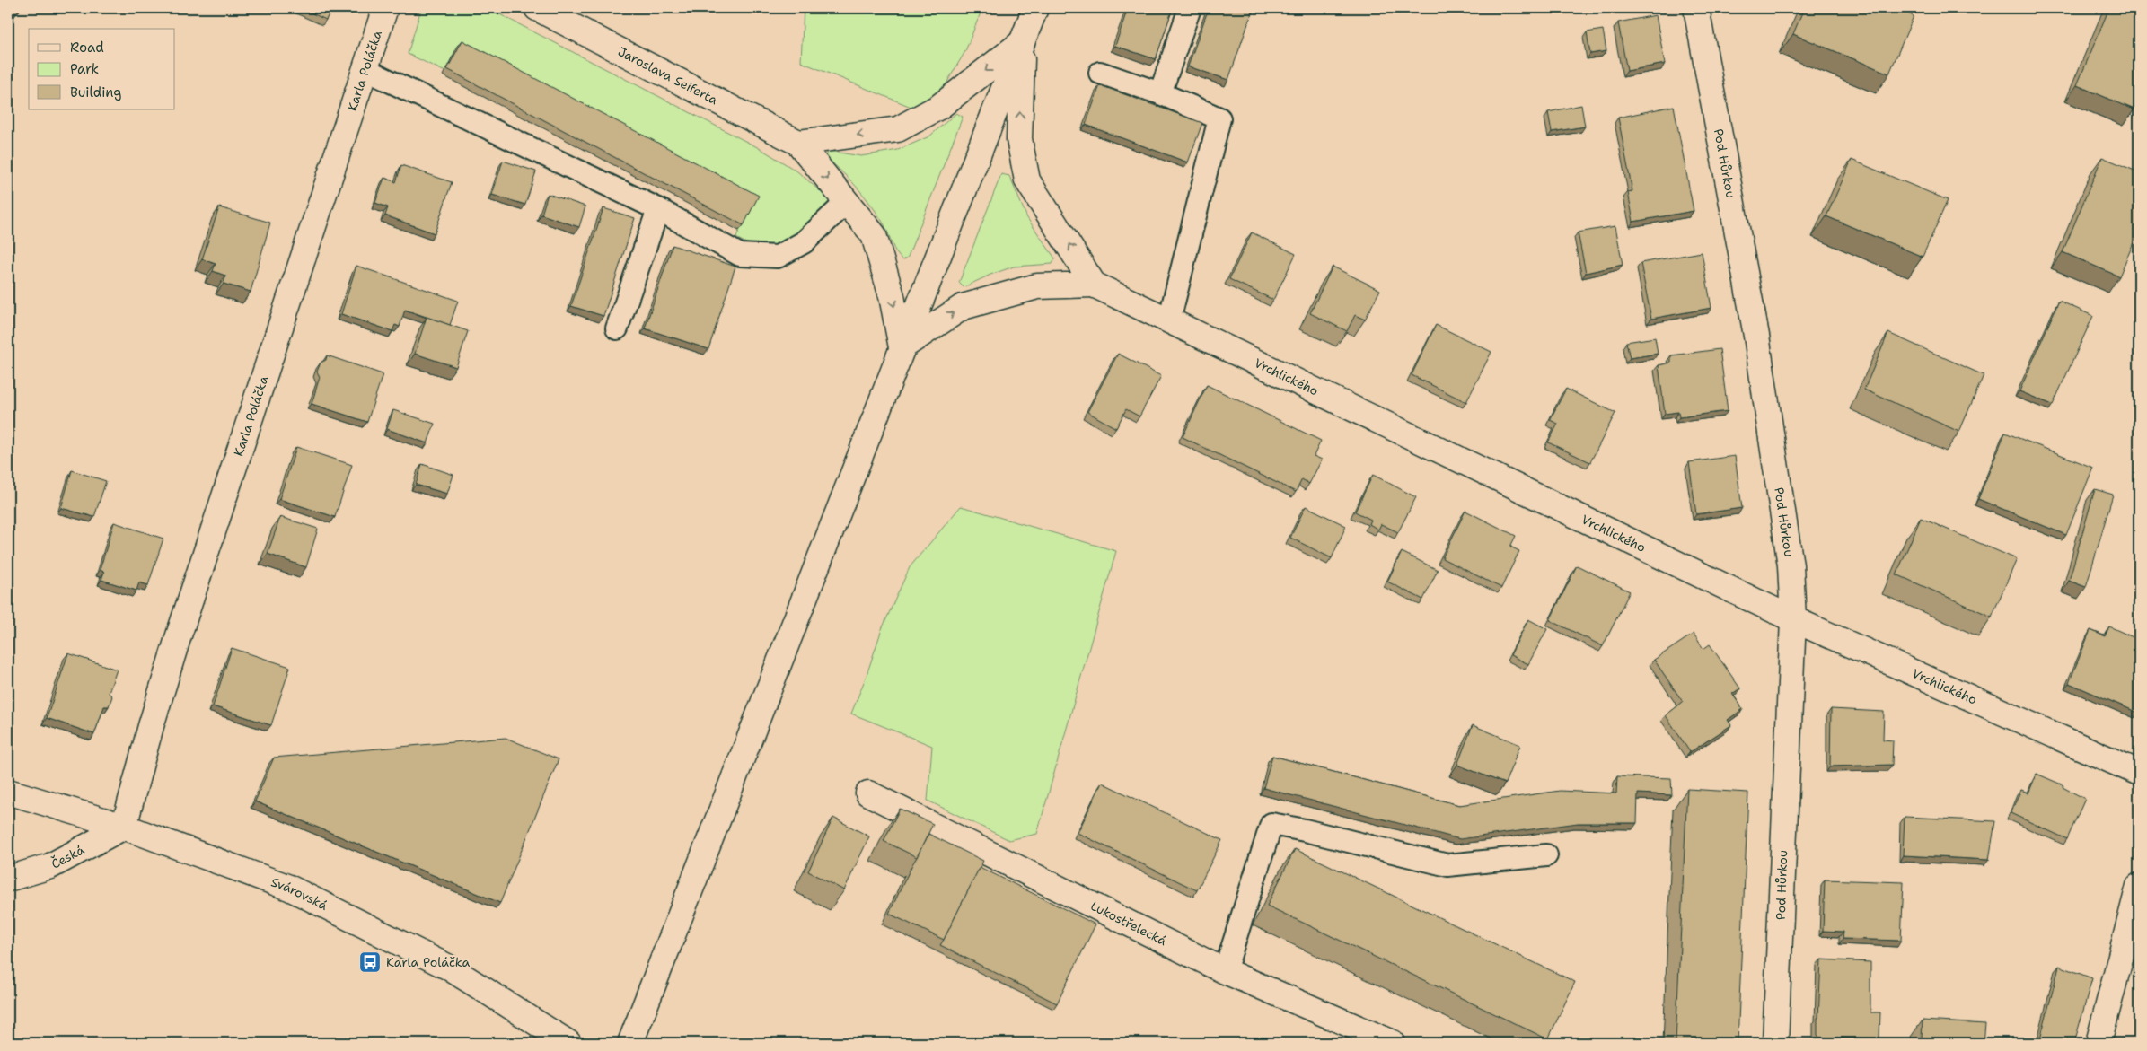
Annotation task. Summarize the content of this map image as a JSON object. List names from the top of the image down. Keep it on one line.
{"streets":{"street":["Karla Poláčka","Jaroslava Seiferta","Pod Hůrkou","Vrchlického","Česká","Svárovská","Lukostřelecká"]},"crossings":[["Karla Poláčka","Česká"],["Karla Poláčka","Svárovská"],["Pod Hůrkou","Vrchlického"],["Česká","Svárovská"]],"places":{"bus stop":["Karla Poláčka"]},"legend":["Road","Park","Building"]}
